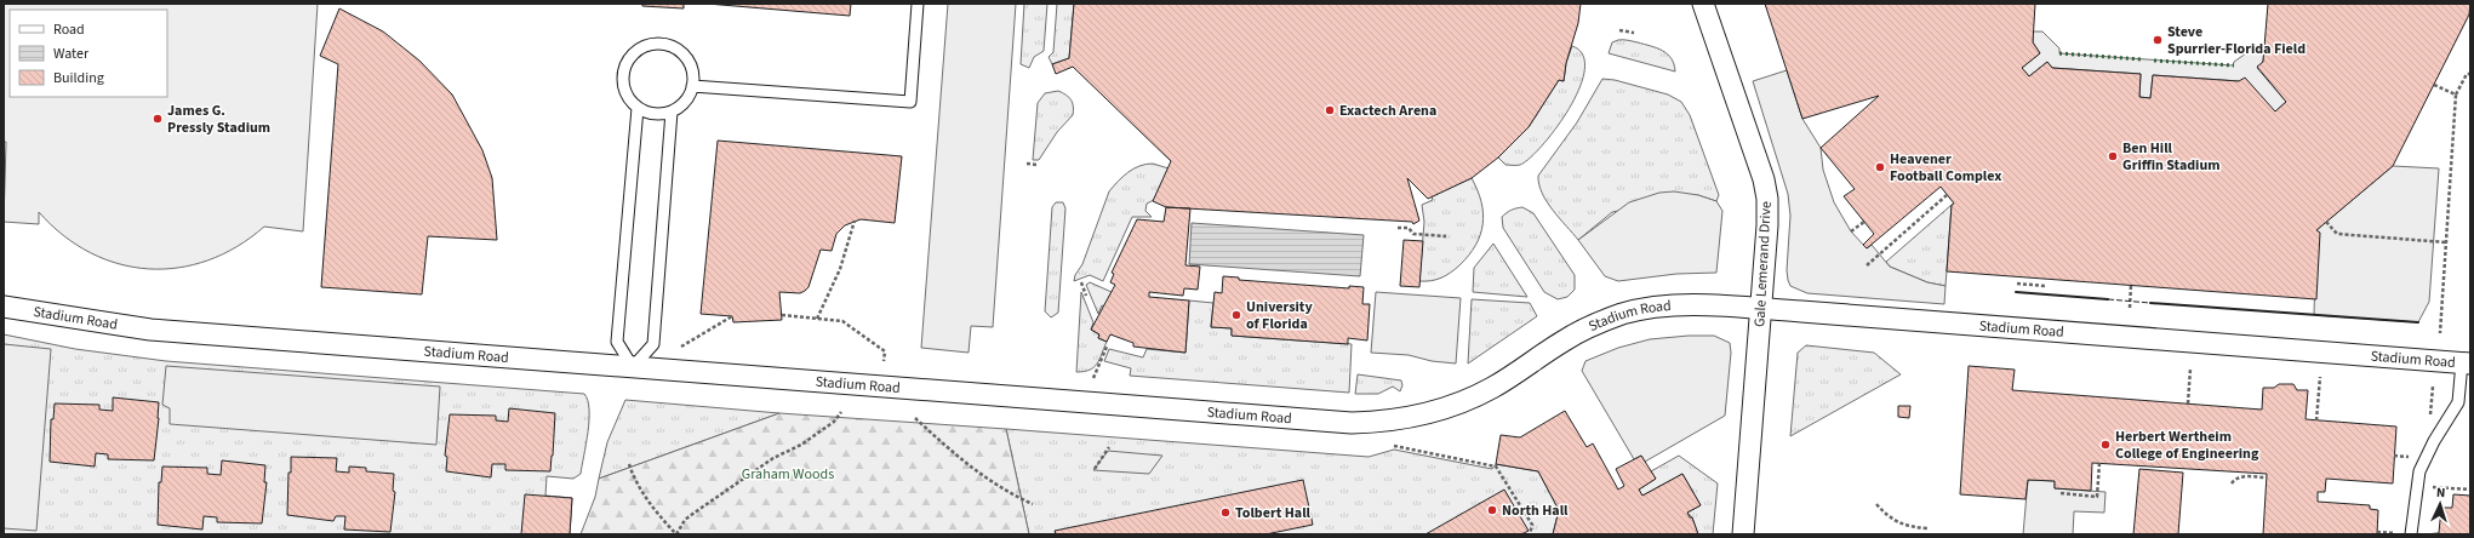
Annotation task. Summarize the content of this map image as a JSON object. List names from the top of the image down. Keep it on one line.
{"streets":{"street":["Gale Lemerand Drive","Stadium Road"]},"crossings":[["Gale Lemerand Drive","Stadium Road"]],"parks":["Graham Woods"],"places":["Steve Spurrier-Florida Field","Exactech Arena","James G. Pressly Stadium","Ben Hill Griffin Stadium","Heavener Football Complex","University of Florida","Herbert Wertheim College of Engineering","North Hall","Tolbert Hall"],"legend":["Road","Water","Building"],"north":"top"}
